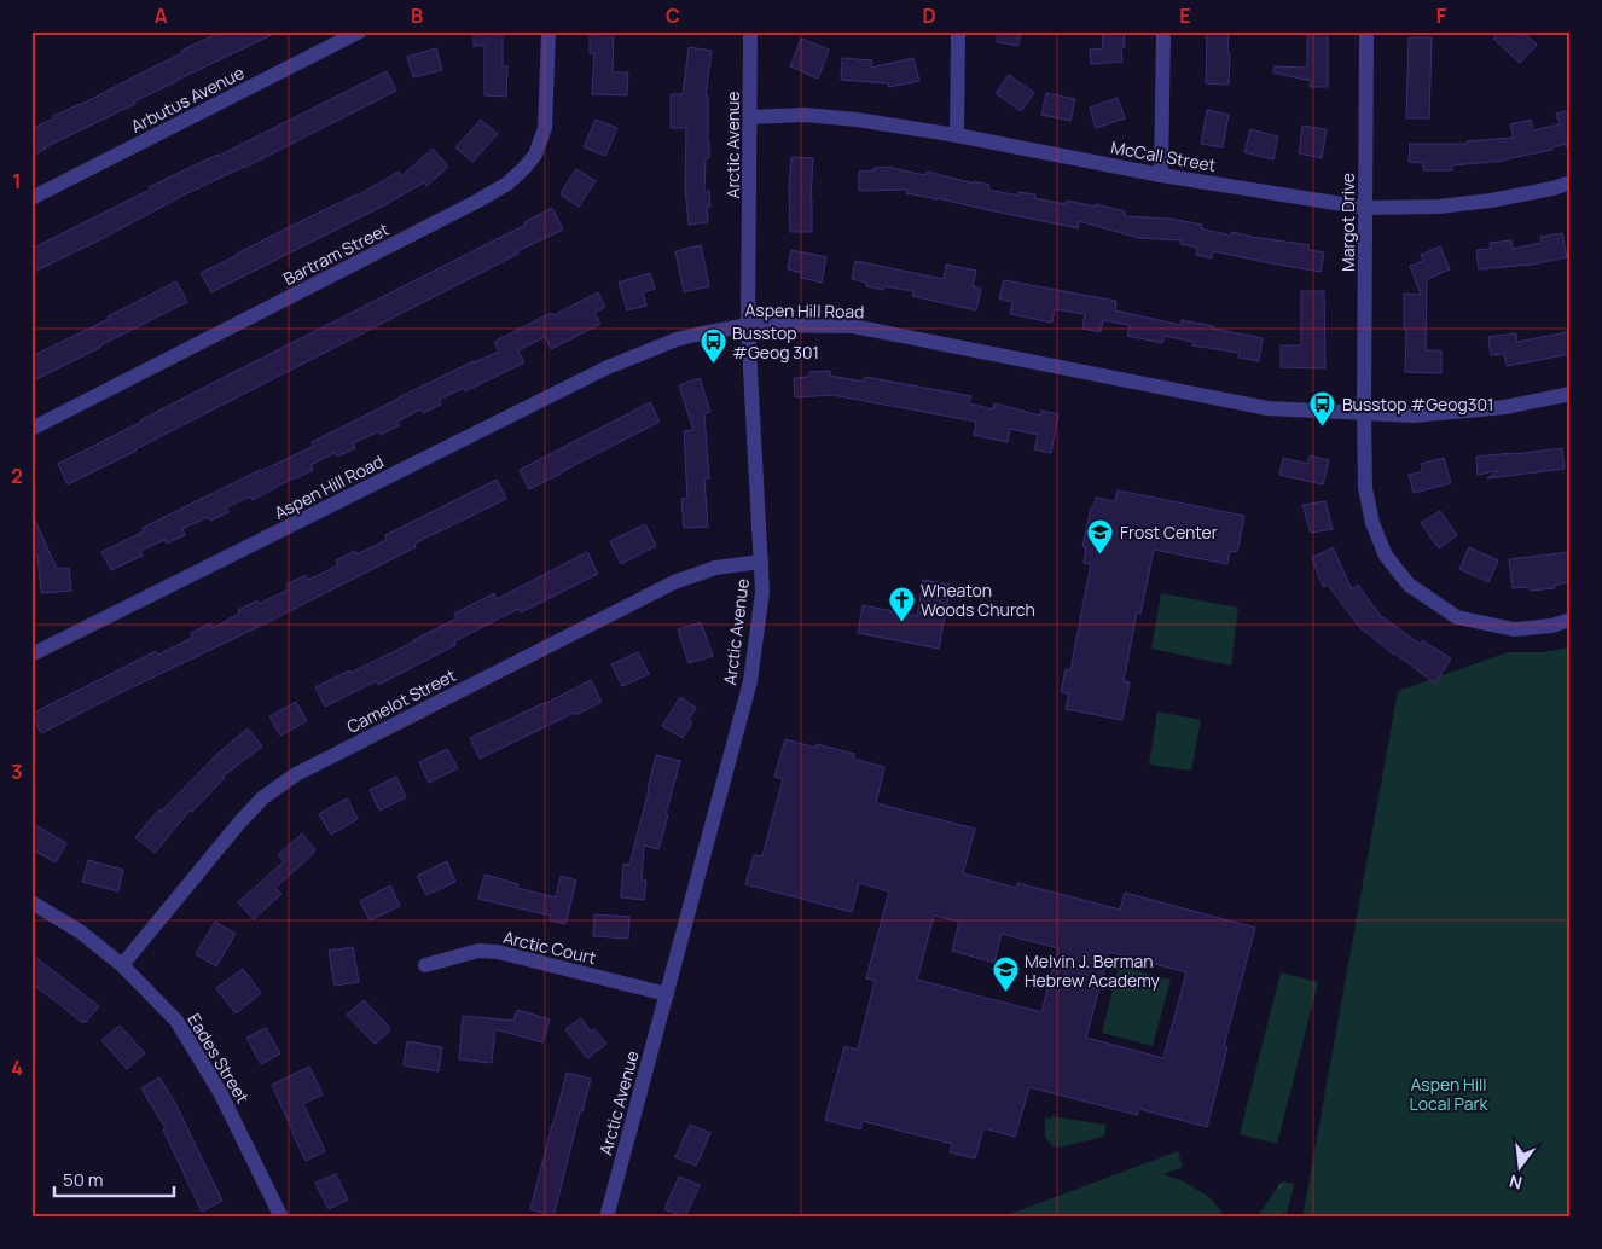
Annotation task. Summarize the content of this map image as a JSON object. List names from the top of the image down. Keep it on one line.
{"streets":{"street":["Arbutus Avenue","Arctic Avenue","McCall Street","Margot Drive","Bartram Street","Aspen Hill Road","Camelot Street","Arctic Court","Eades Street"]},"crossings":[["Arctic Avenue","McCall Street"],["Arctic Avenue","Aspen Hill Road"],["Arctic Avenue","Camelot Street"],["Arctic Avenue","Arctic Court"],["McCall Street","Margot Drive"],["Margot Drive","Aspen Hill Road"],["Camelot Street","Eades Street"]],"parks":["Aspen Hill Local Park"],"places":{"bus stop":["Busstop #Geog 301","Busstop #Geog301"],"school or university":["Frost Center","Melvin J. Berman Hebrew Academy"],"church":["Wheaton Woods Church"]},"scale_bar":"50 m","north":"bottom","grid":{"columns":["A","B","C","D","E","F"],"rows":["1","2","3","4"]}}
